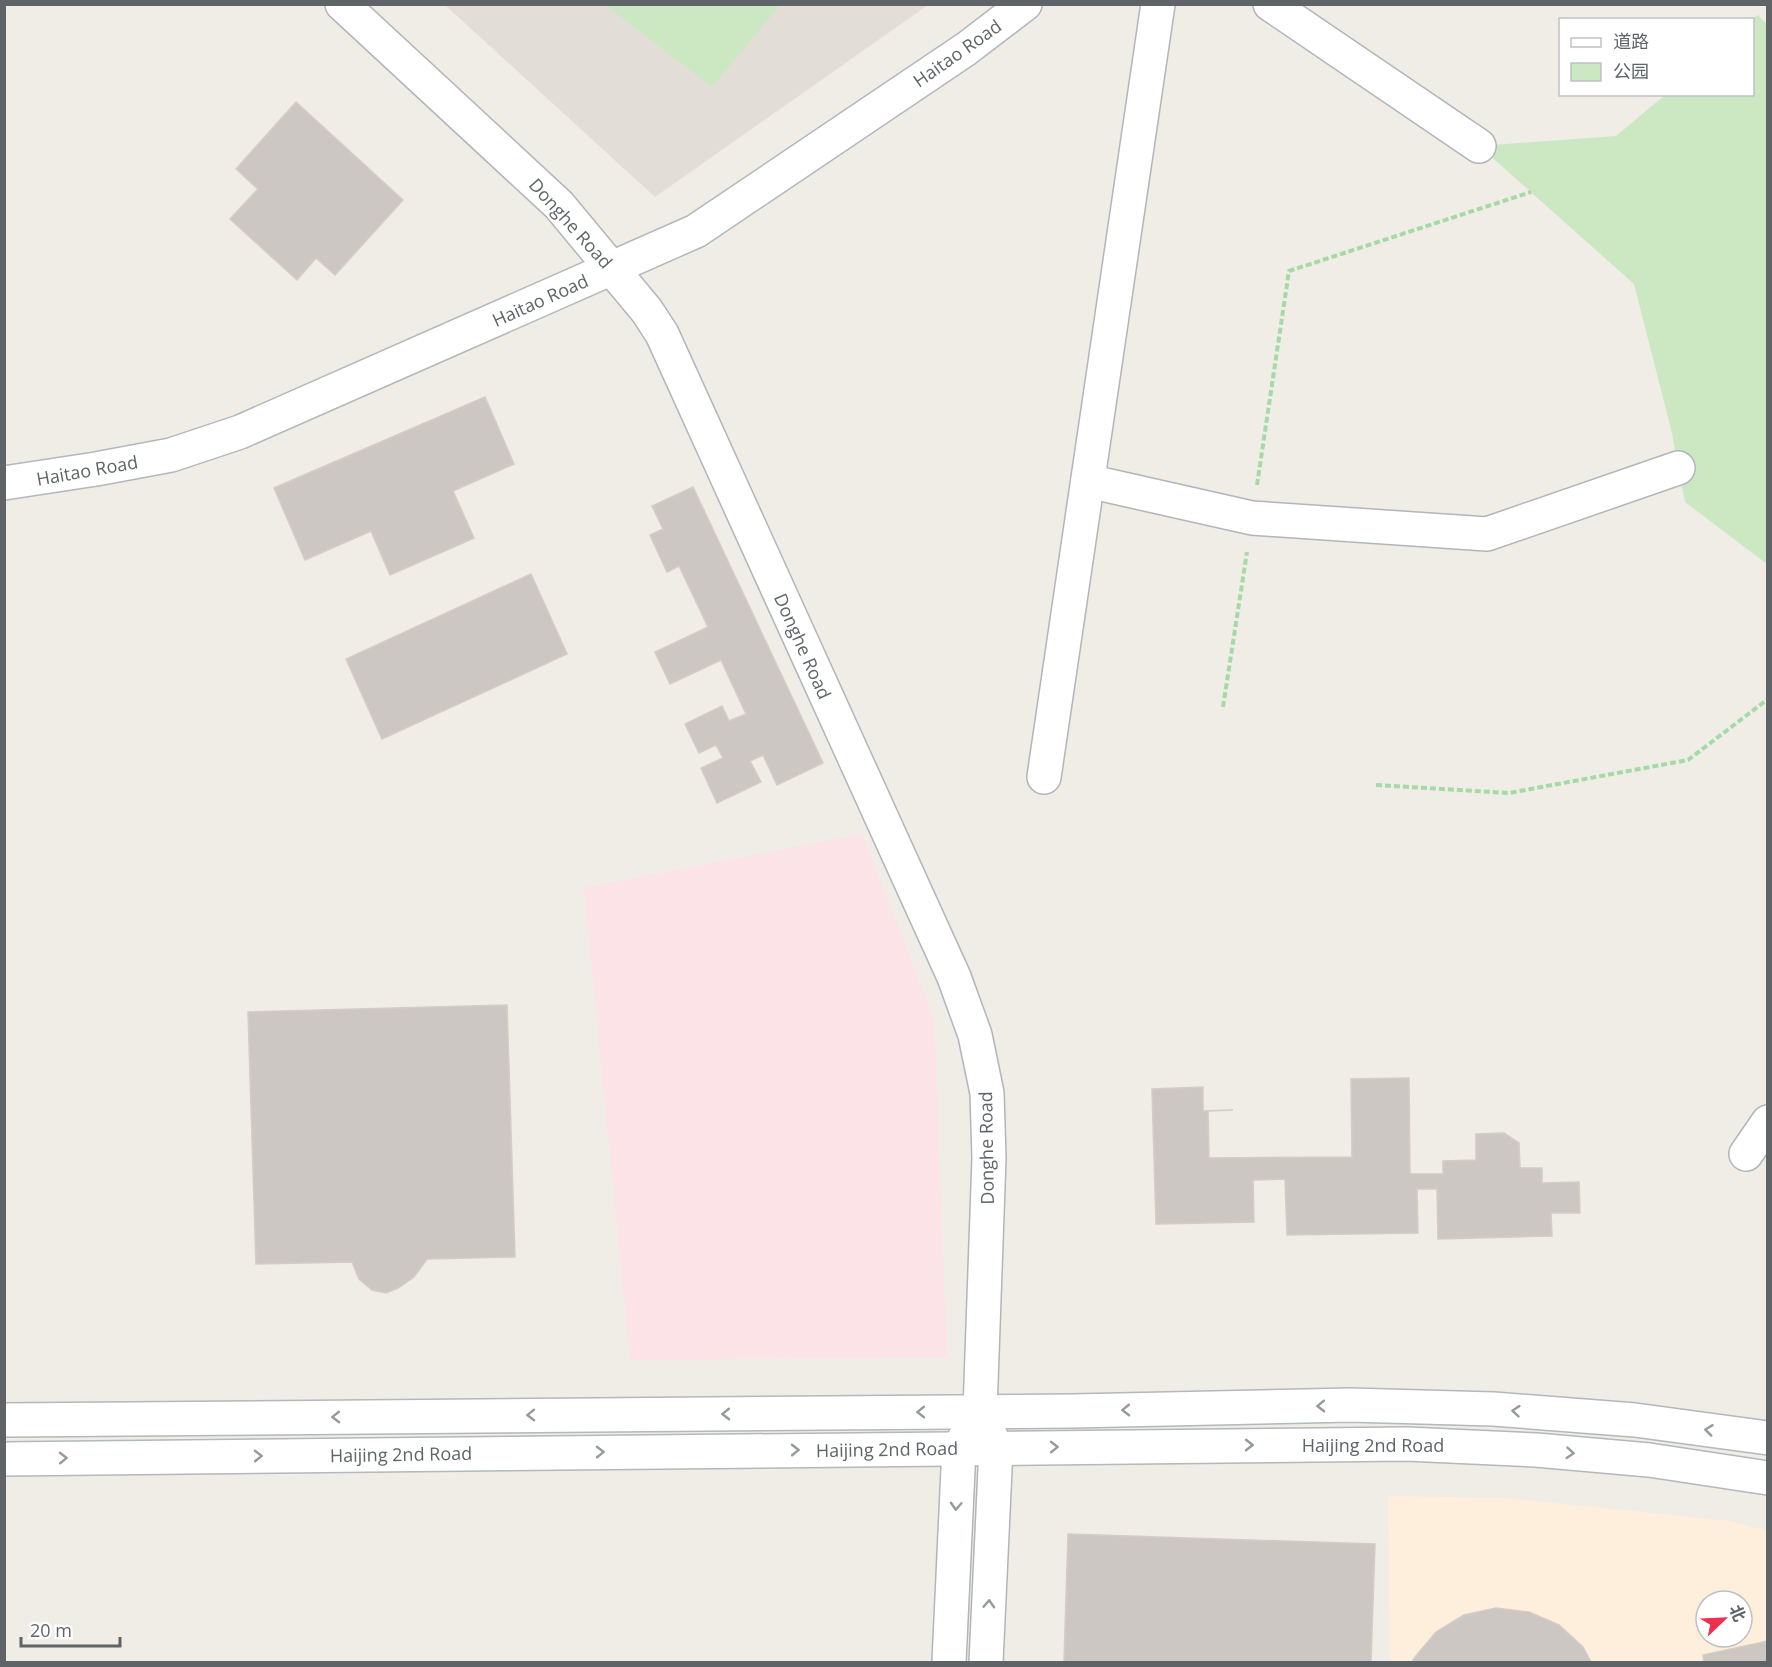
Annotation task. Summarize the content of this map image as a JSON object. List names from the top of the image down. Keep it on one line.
{"streets":{"street":["Haitao Road","Donghe Road","Haijing 2nd Road"]},"crossings":[["Haitao Road","Donghe Road"],["Donghe Road","Haijing 2nd Road"]],"legend":["道路","公园"],"scale_bar":"20 m","north":"top right"}
